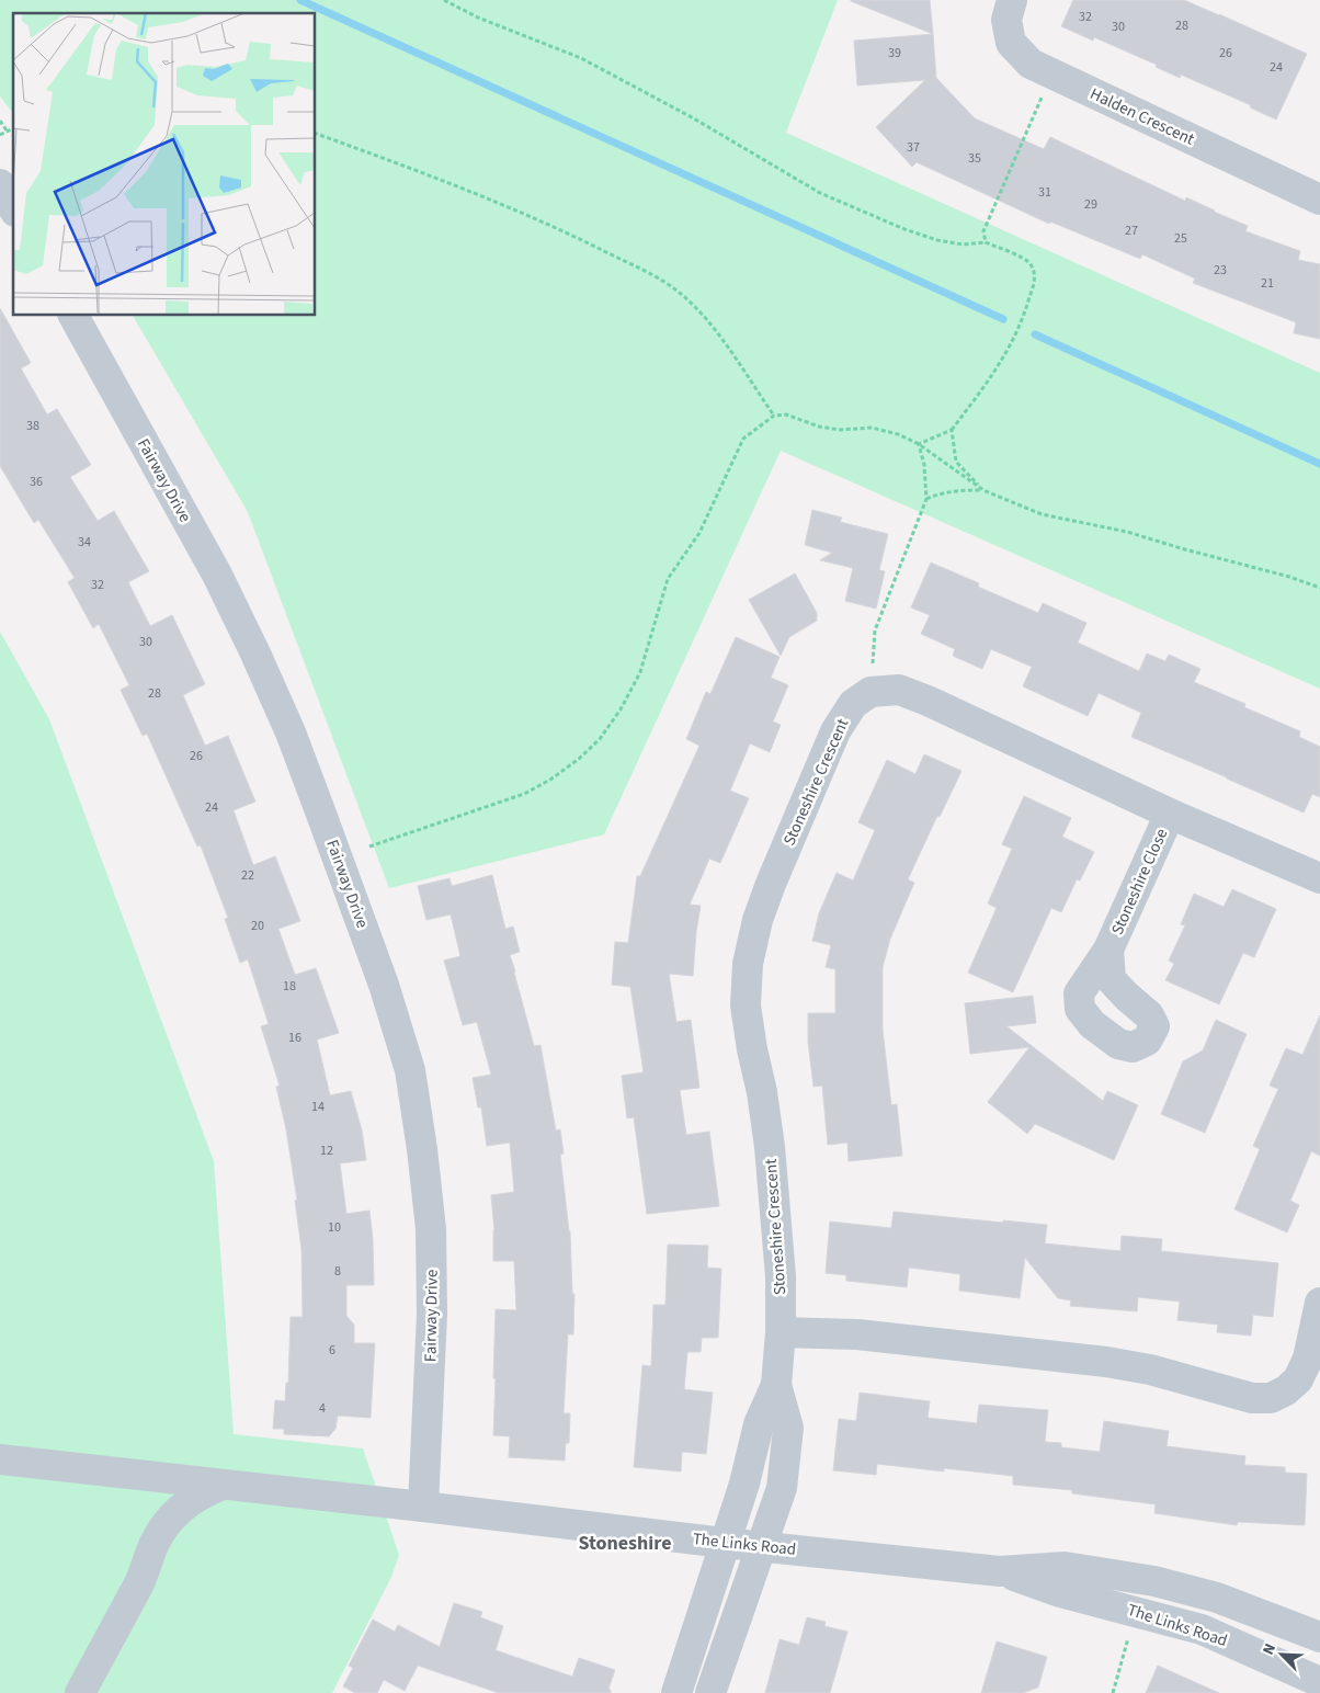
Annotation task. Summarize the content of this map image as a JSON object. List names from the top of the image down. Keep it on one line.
{"streets":{"street":["Halden Crescent","Fairway Drive","Stoneshire Crescent","Stoneshire Close","The Links Road"]},"crossings":[["Fairway Drive","The Links Road"],["Stoneshire Crescent","The Links Road"]],"districts":["Stoneshire"],"house_numbers":["32","28","30","39","26","24","37","35","31","29","27","25","23","21","38","36","34","32","30","28","26","24","22","20","18","16","14","12","10","8","6","4"],"north":"top left"}
